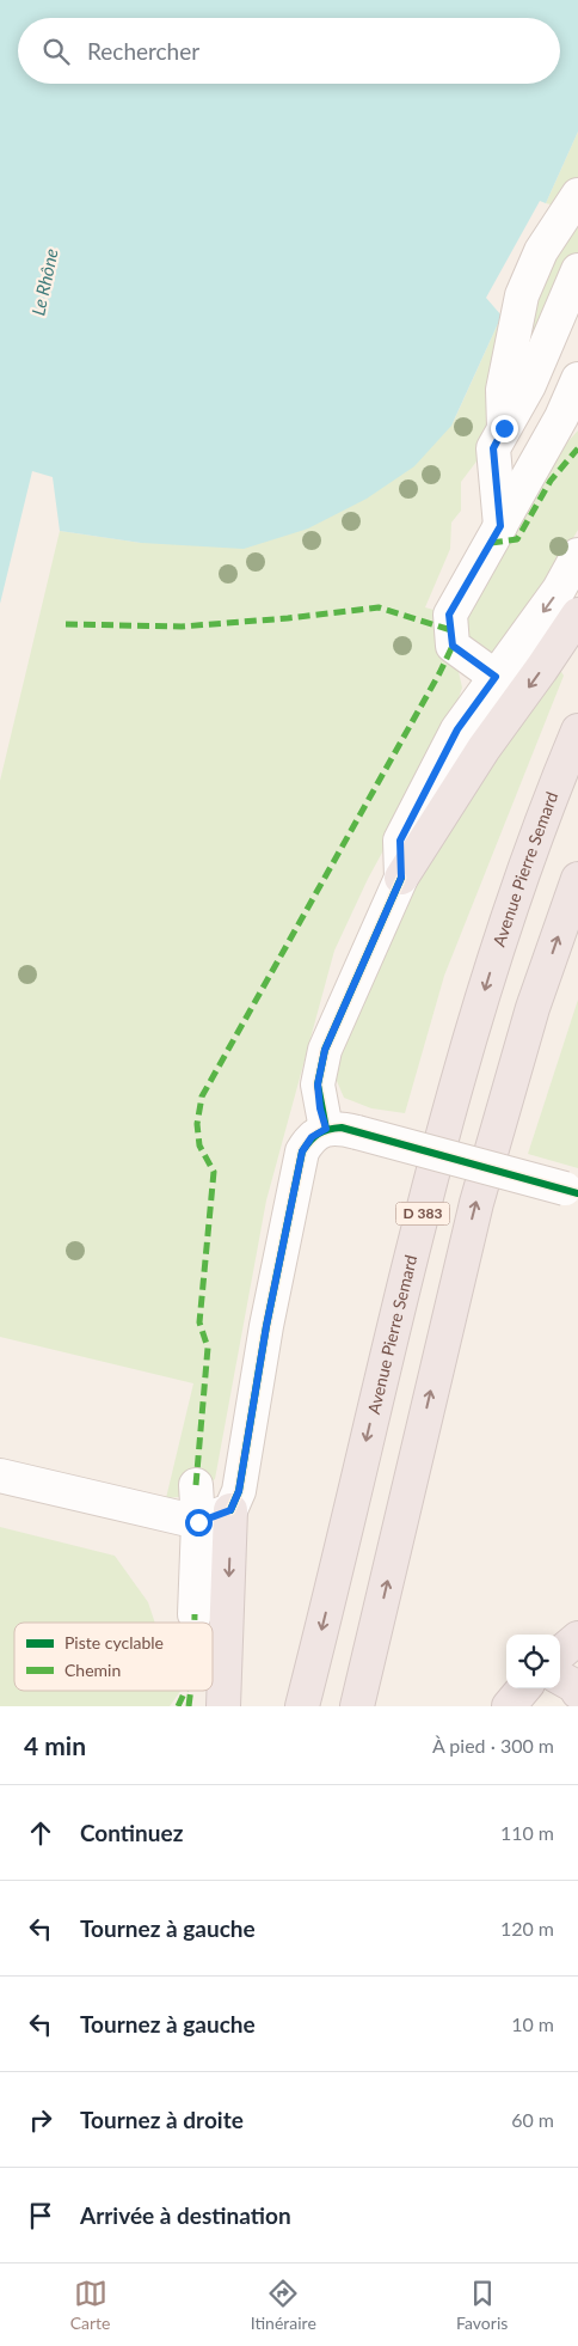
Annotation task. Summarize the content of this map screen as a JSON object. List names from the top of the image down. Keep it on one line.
{"streets":{"highway":["Avenue Pierre Semard","D 383"]},"water":["Le Rhône"],"legend":["Piste cyclable","Chemin"],"page":{"search":"Rechercher","heading":["4 min","À pied · 300 m"],"list":[["Continuez","110 m"],["Tournez à gauche","120 m"],["Tournez à gauche","10 m"],["Tournez à droite","60 m"],"Arrivée à destination"],"nav":["Carte","Itinéraire","Favoris"]}}
